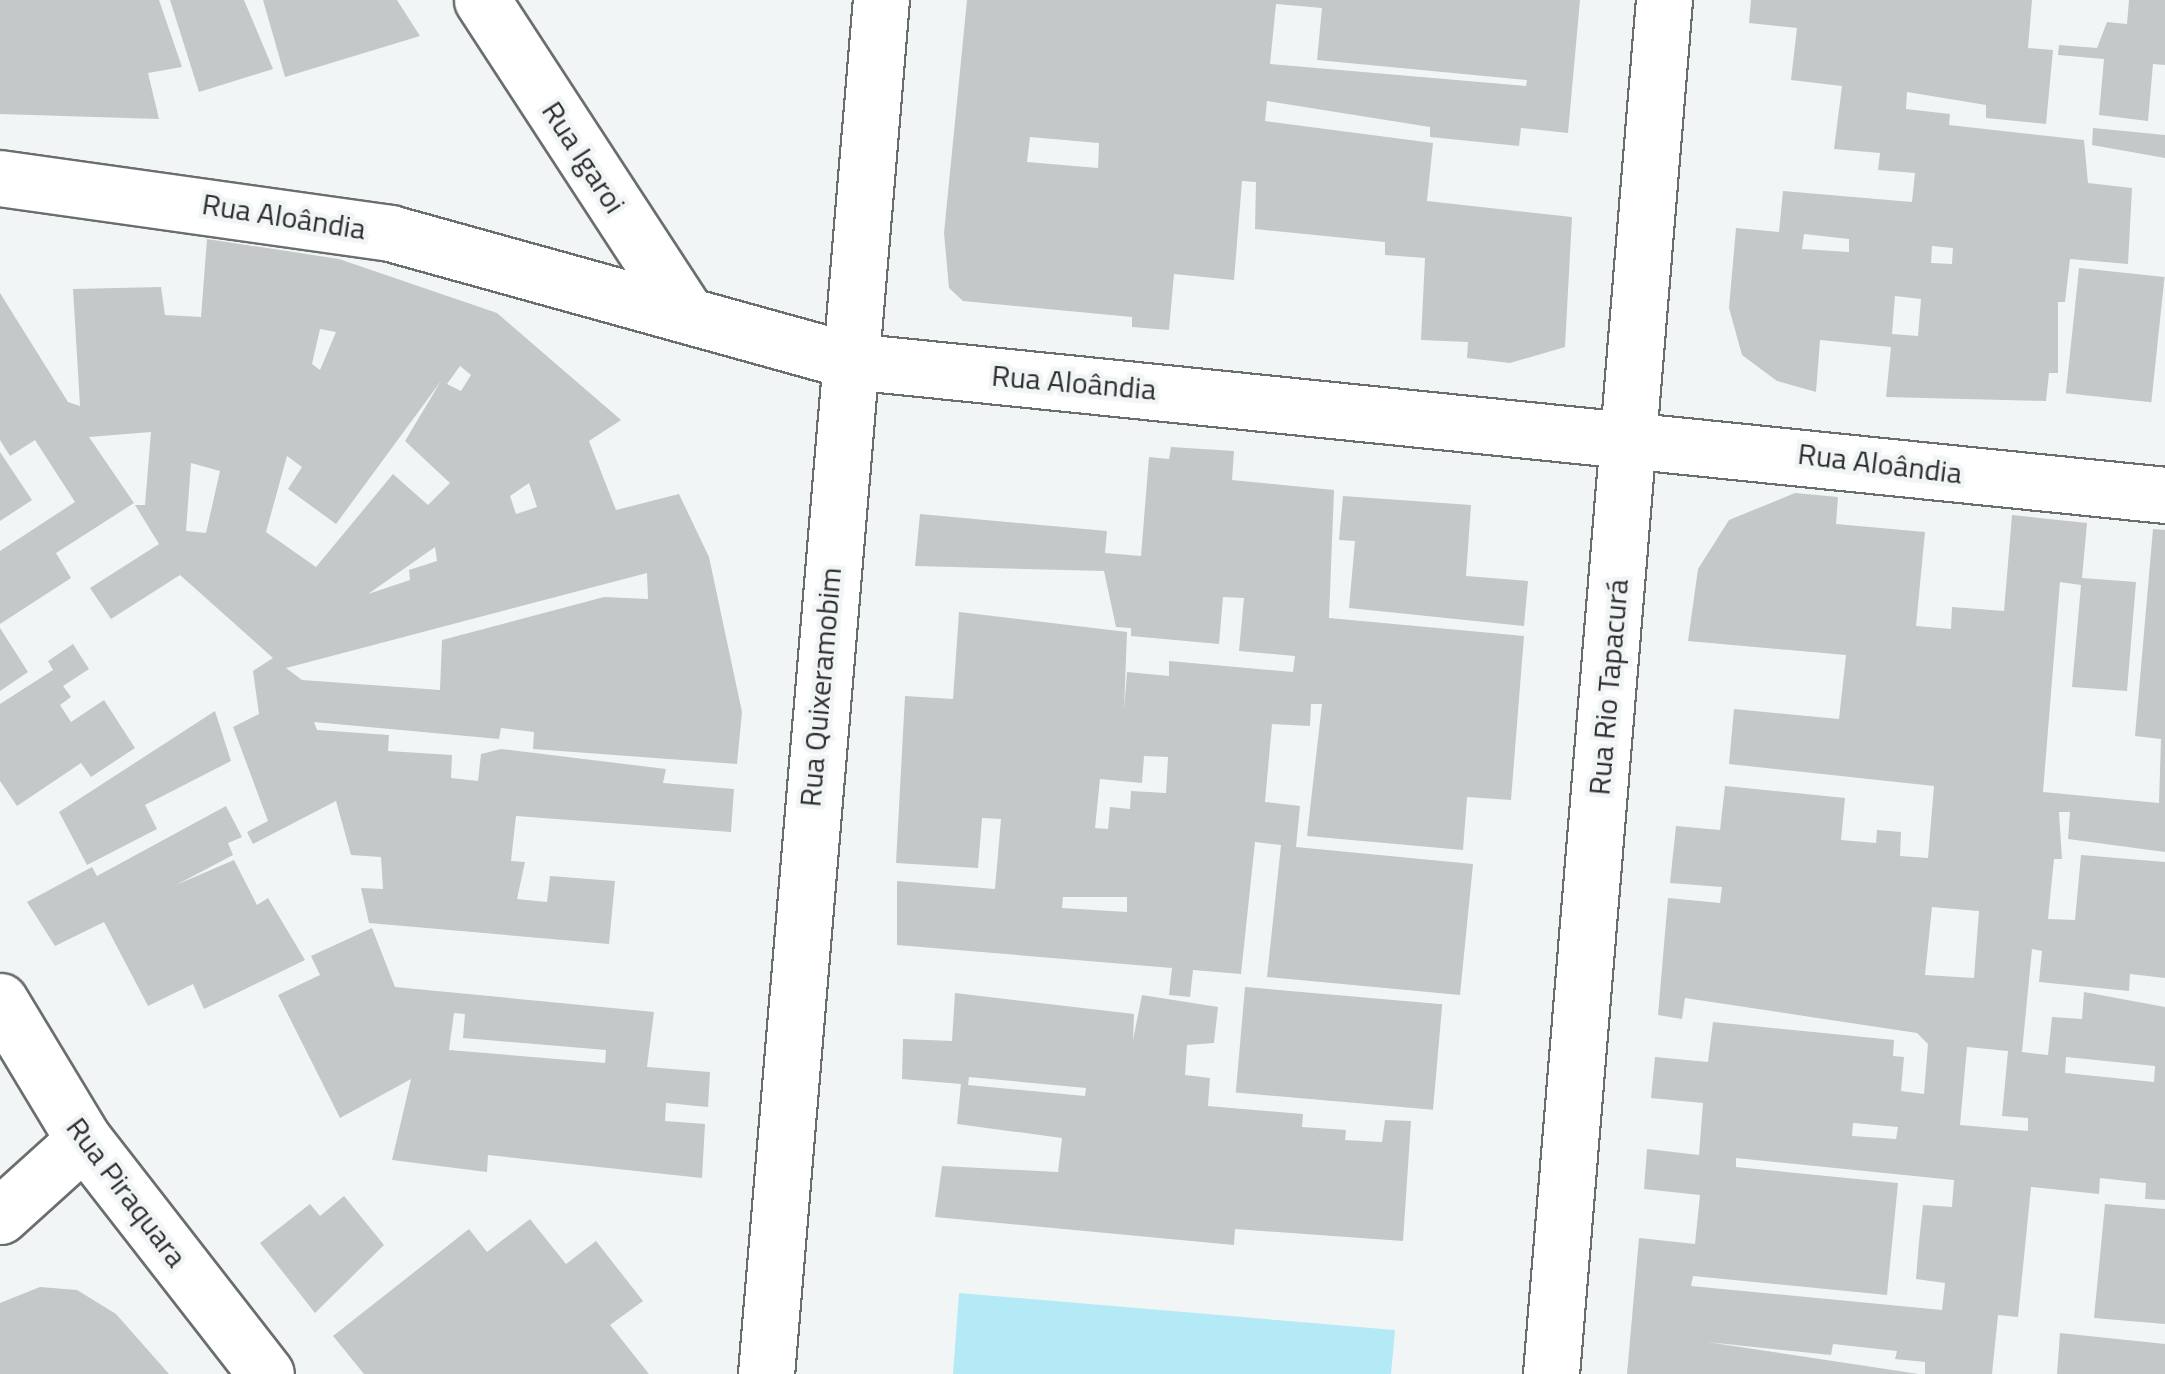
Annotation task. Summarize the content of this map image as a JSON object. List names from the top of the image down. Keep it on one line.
{"streets":{"street":["Rua Igaroi","Rua Aloândia","Rua Quixeramobim","Rua Rio Tapacurá","Rua Piraquara"]},"crossings":[["Rua Igaroi","Rua Aloândia"],["Rua Aloândia","Rua Quixeramobim"],["Rua Aloândia","Rua Rio Tapacurá"]]}
